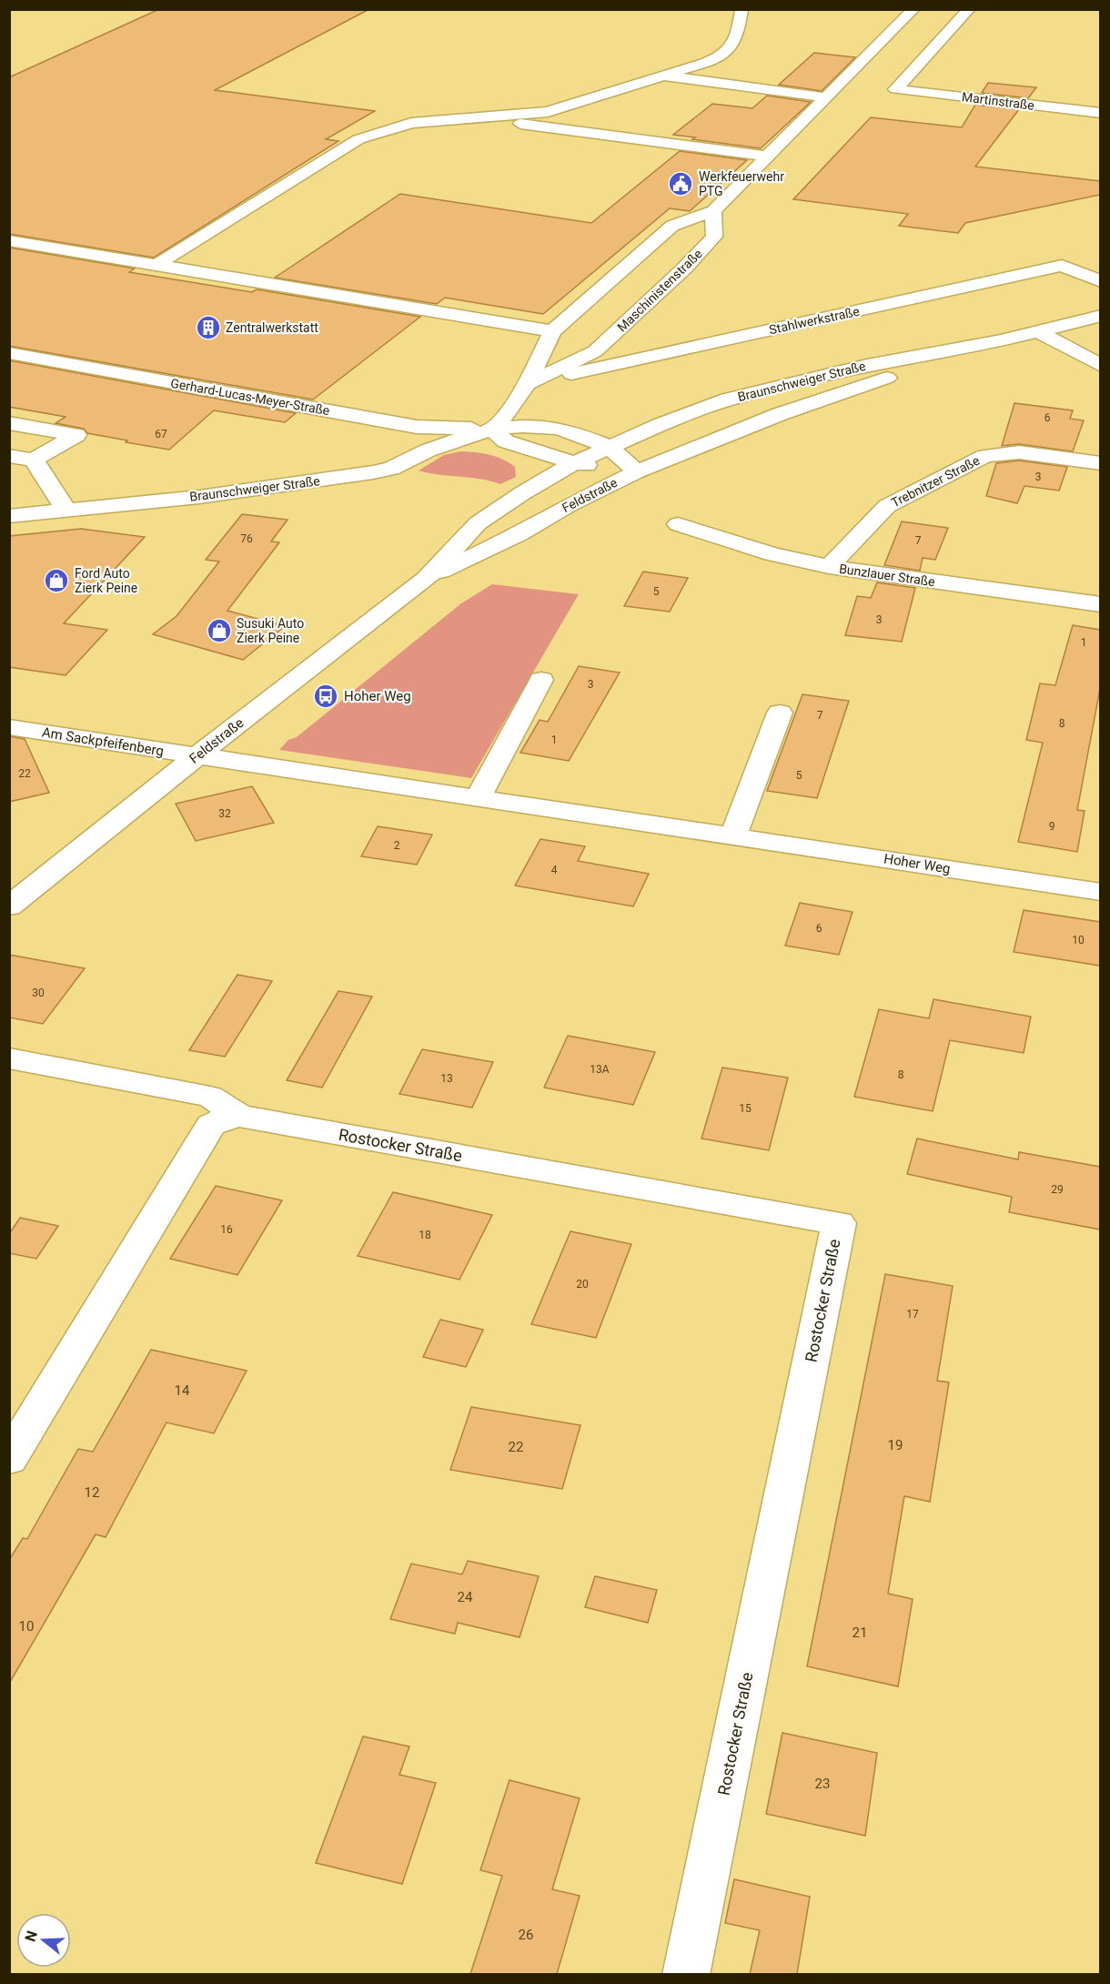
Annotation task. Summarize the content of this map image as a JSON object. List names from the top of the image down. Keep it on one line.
{"streets":{"street":["Martinstraße","Maschinistenstraße","Stahlwerkstraße","Braunschweiger Straße","Gerhard-Lucas-Meyer-Straße","Trebnitzer Straße","Feldstraße","Bunzlauer Straße","Am Sackpfeifenberg","Hoher Weg","Rostocker Straße"]},"crossings":[["Maschinistenstraße","Stahlwerkstraße"],["Braunschweiger Straße","Gerhard-Lucas-Meyer-Straße"],["Braunschweiger Straße","Feldstraße"],["Trebnitzer Straße","Bunzlauer Straße"],["Feldstraße","Am Sackpfeifenberg"],["Feldstraße","Hoher Weg"],["Am Sackpfeifenberg","Hoher Weg"]],"places":{"public building":["Werkfeuerwehr PTG"],"building":["Zentralwerkstatt"],"shop":["Ford Auto Zierk Peine","Susuki Auto Zierk Peine"],"bus stop":["Hoher Weg"]},"house_numbers":["6","67","3","76","7","5","3","1","3","7","8","1","22","5","32","9","2","4","6","10","30","13A","8","13","15","29","16","18","20","17","14","19","22","12","24","10","21","23","26"],"north":"left"}
